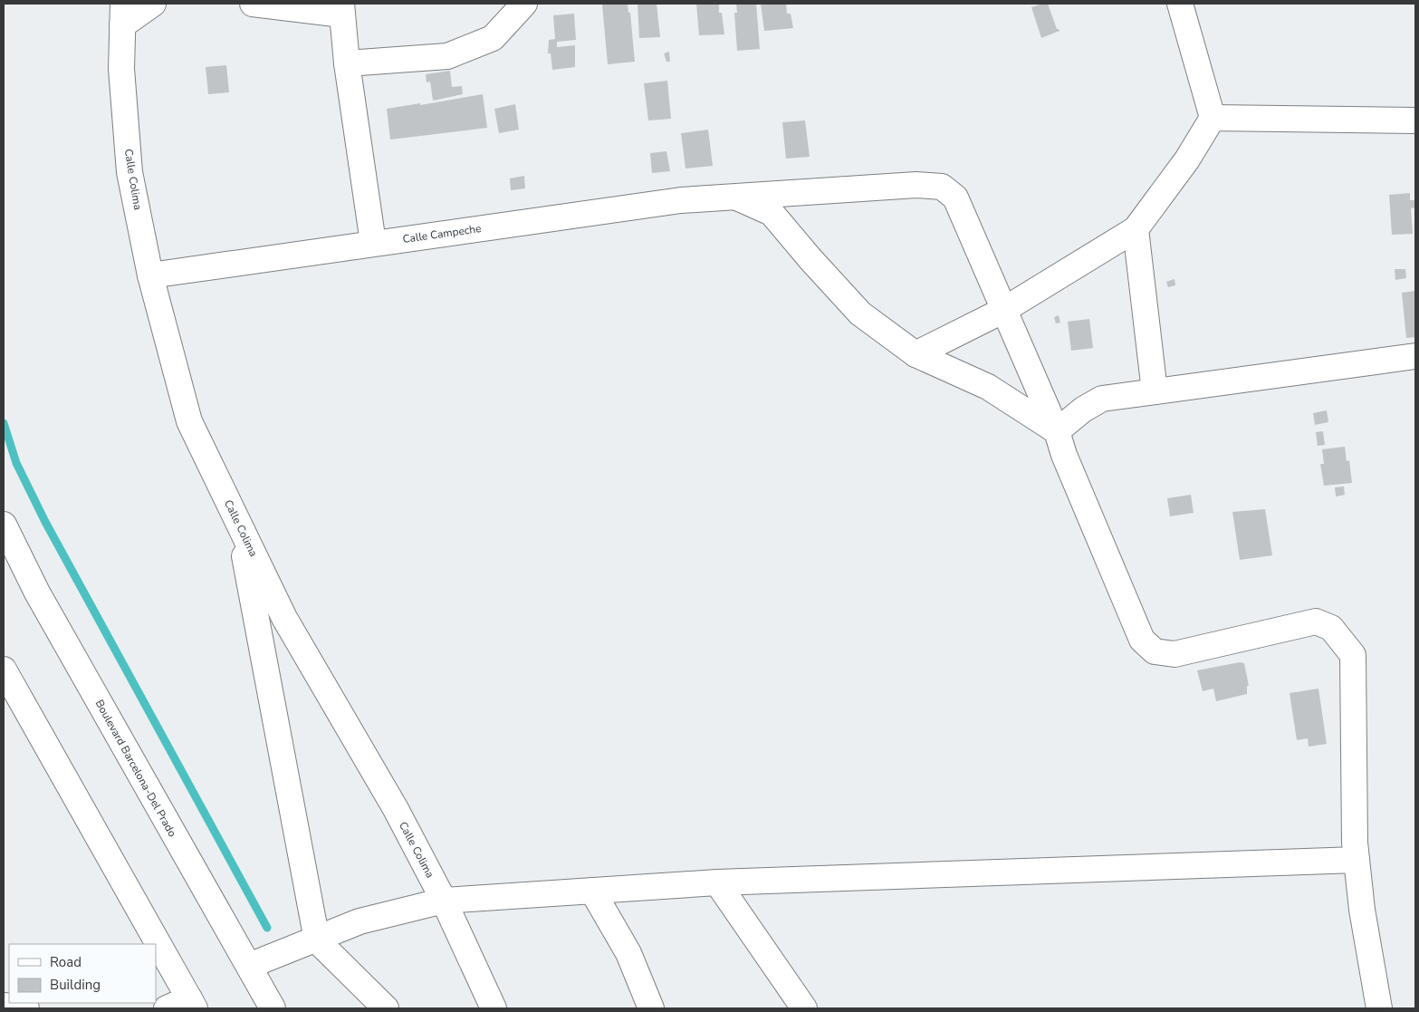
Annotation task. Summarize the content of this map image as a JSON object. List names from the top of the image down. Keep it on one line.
{"streets":{"street":["Calle Colima","Calle Campeche","Boulevard Barcelona-Del Prado"]},"crossings":[["Calle Colima","Calle Campeche"]],"legend":["Road","Building"]}
